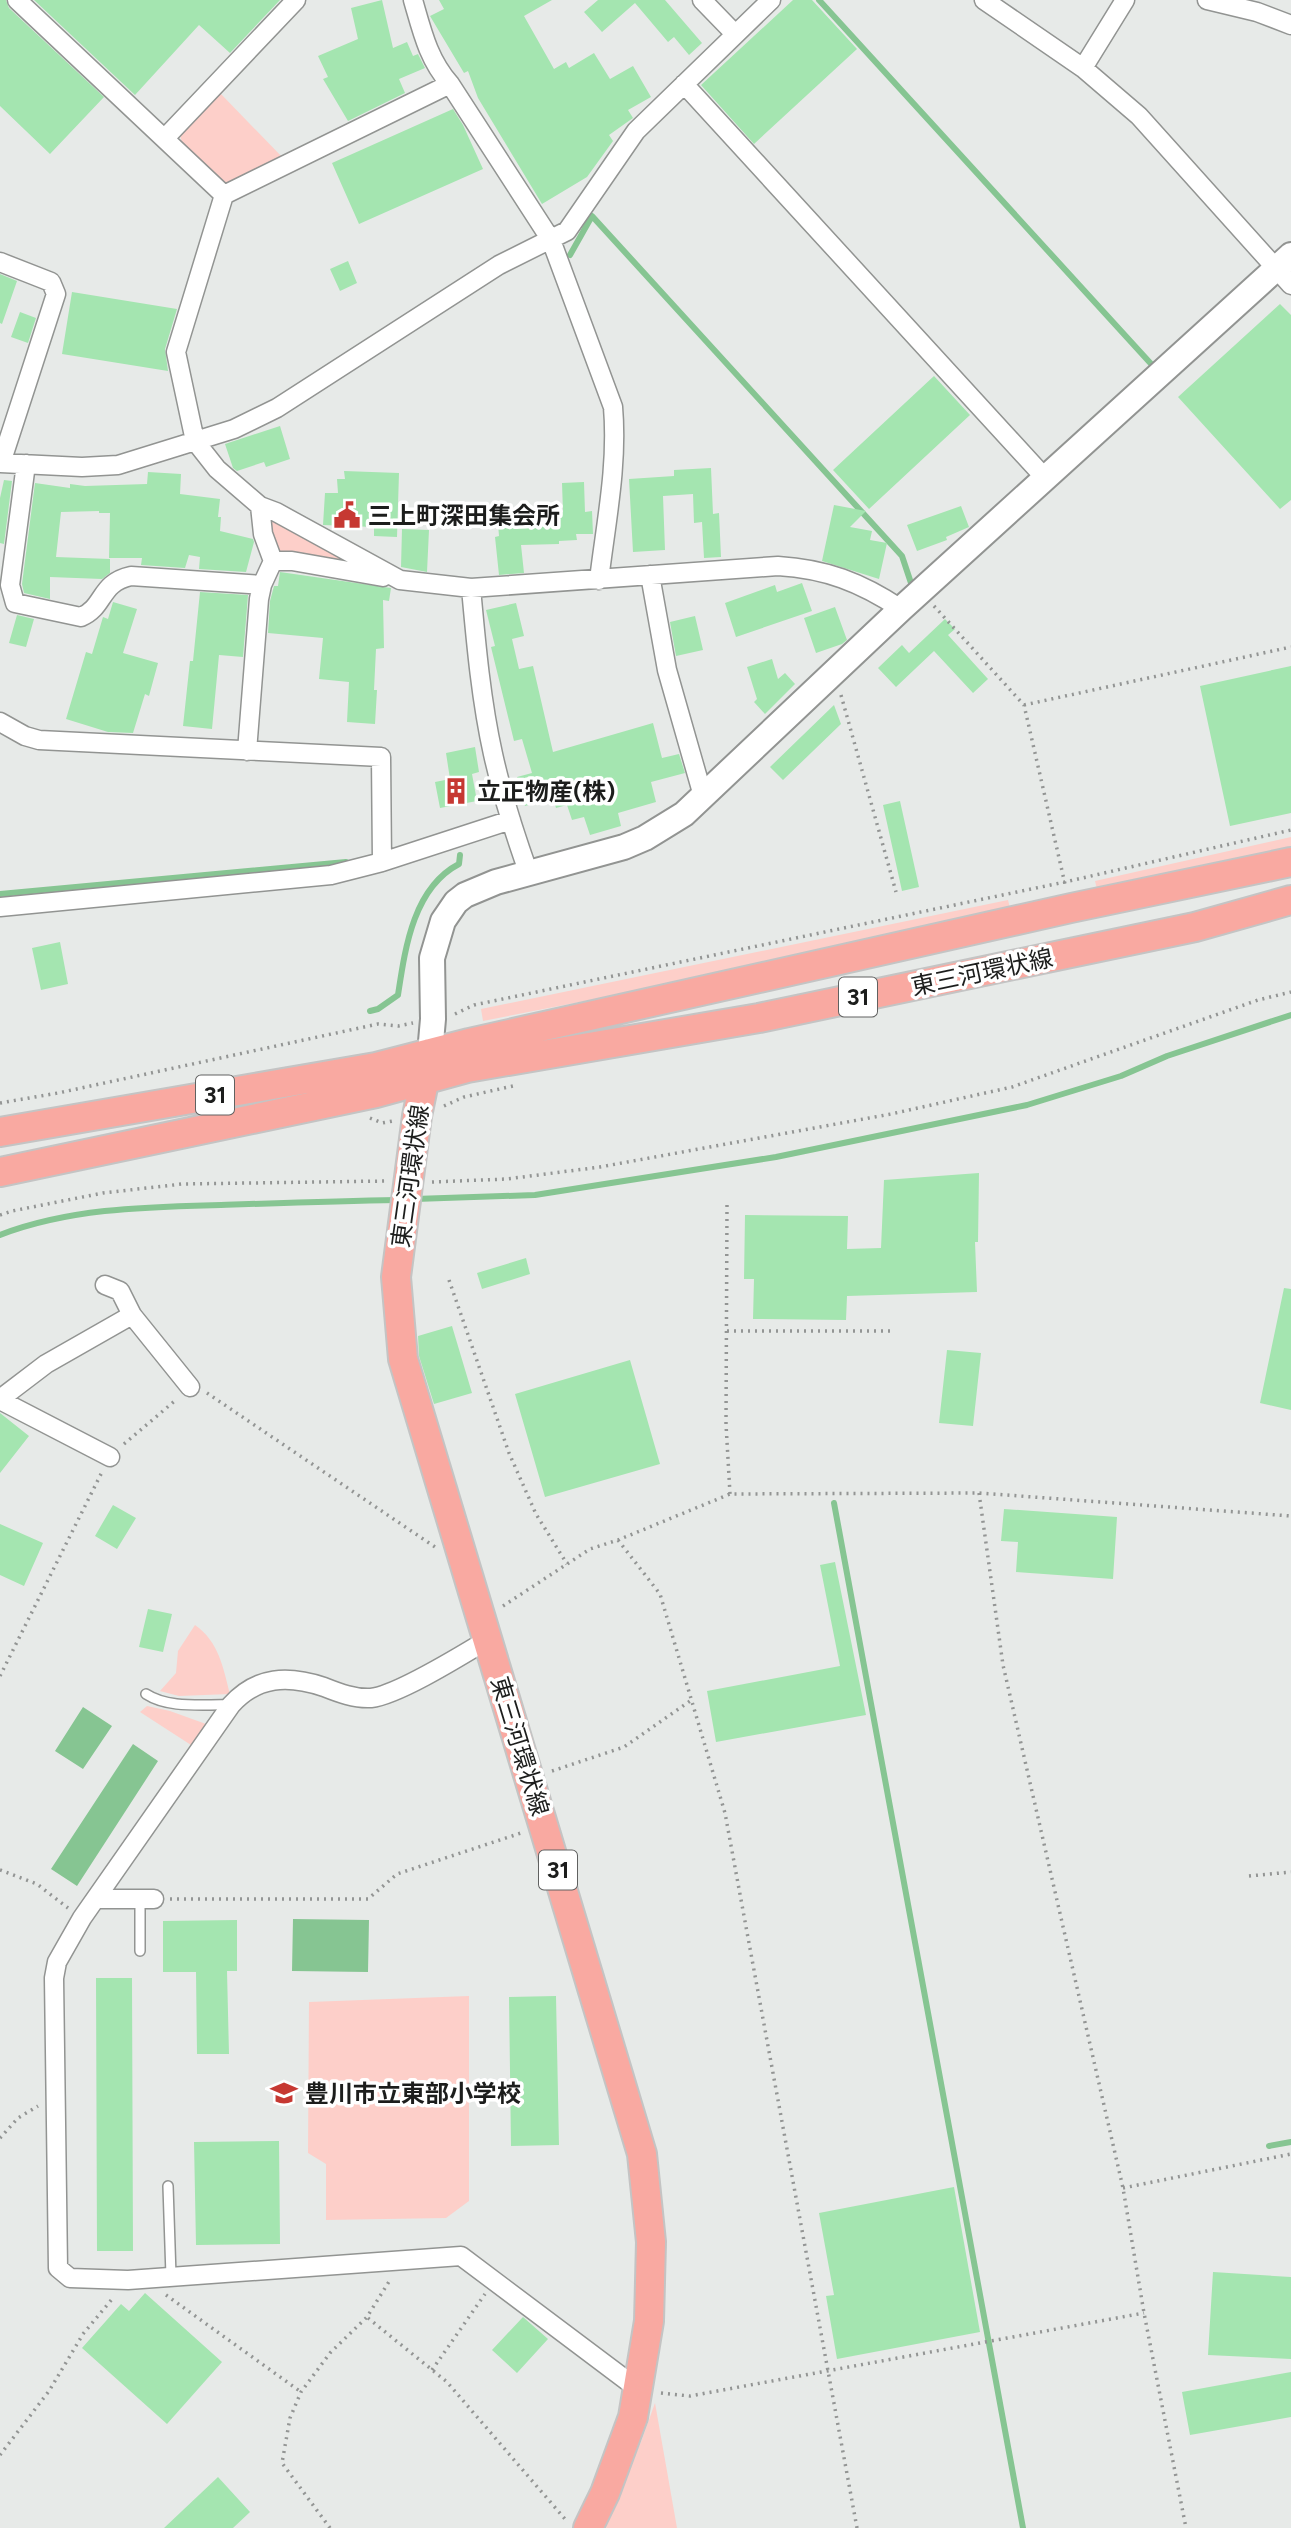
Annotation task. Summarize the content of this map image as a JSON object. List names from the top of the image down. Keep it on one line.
{"streets":{"main road":["東三河環状線","31"]},"places":{"public building":["三上町深田集会所"],"building":["立正物産(株)"],"school or university":["豊川市立東部小学校"]}}
